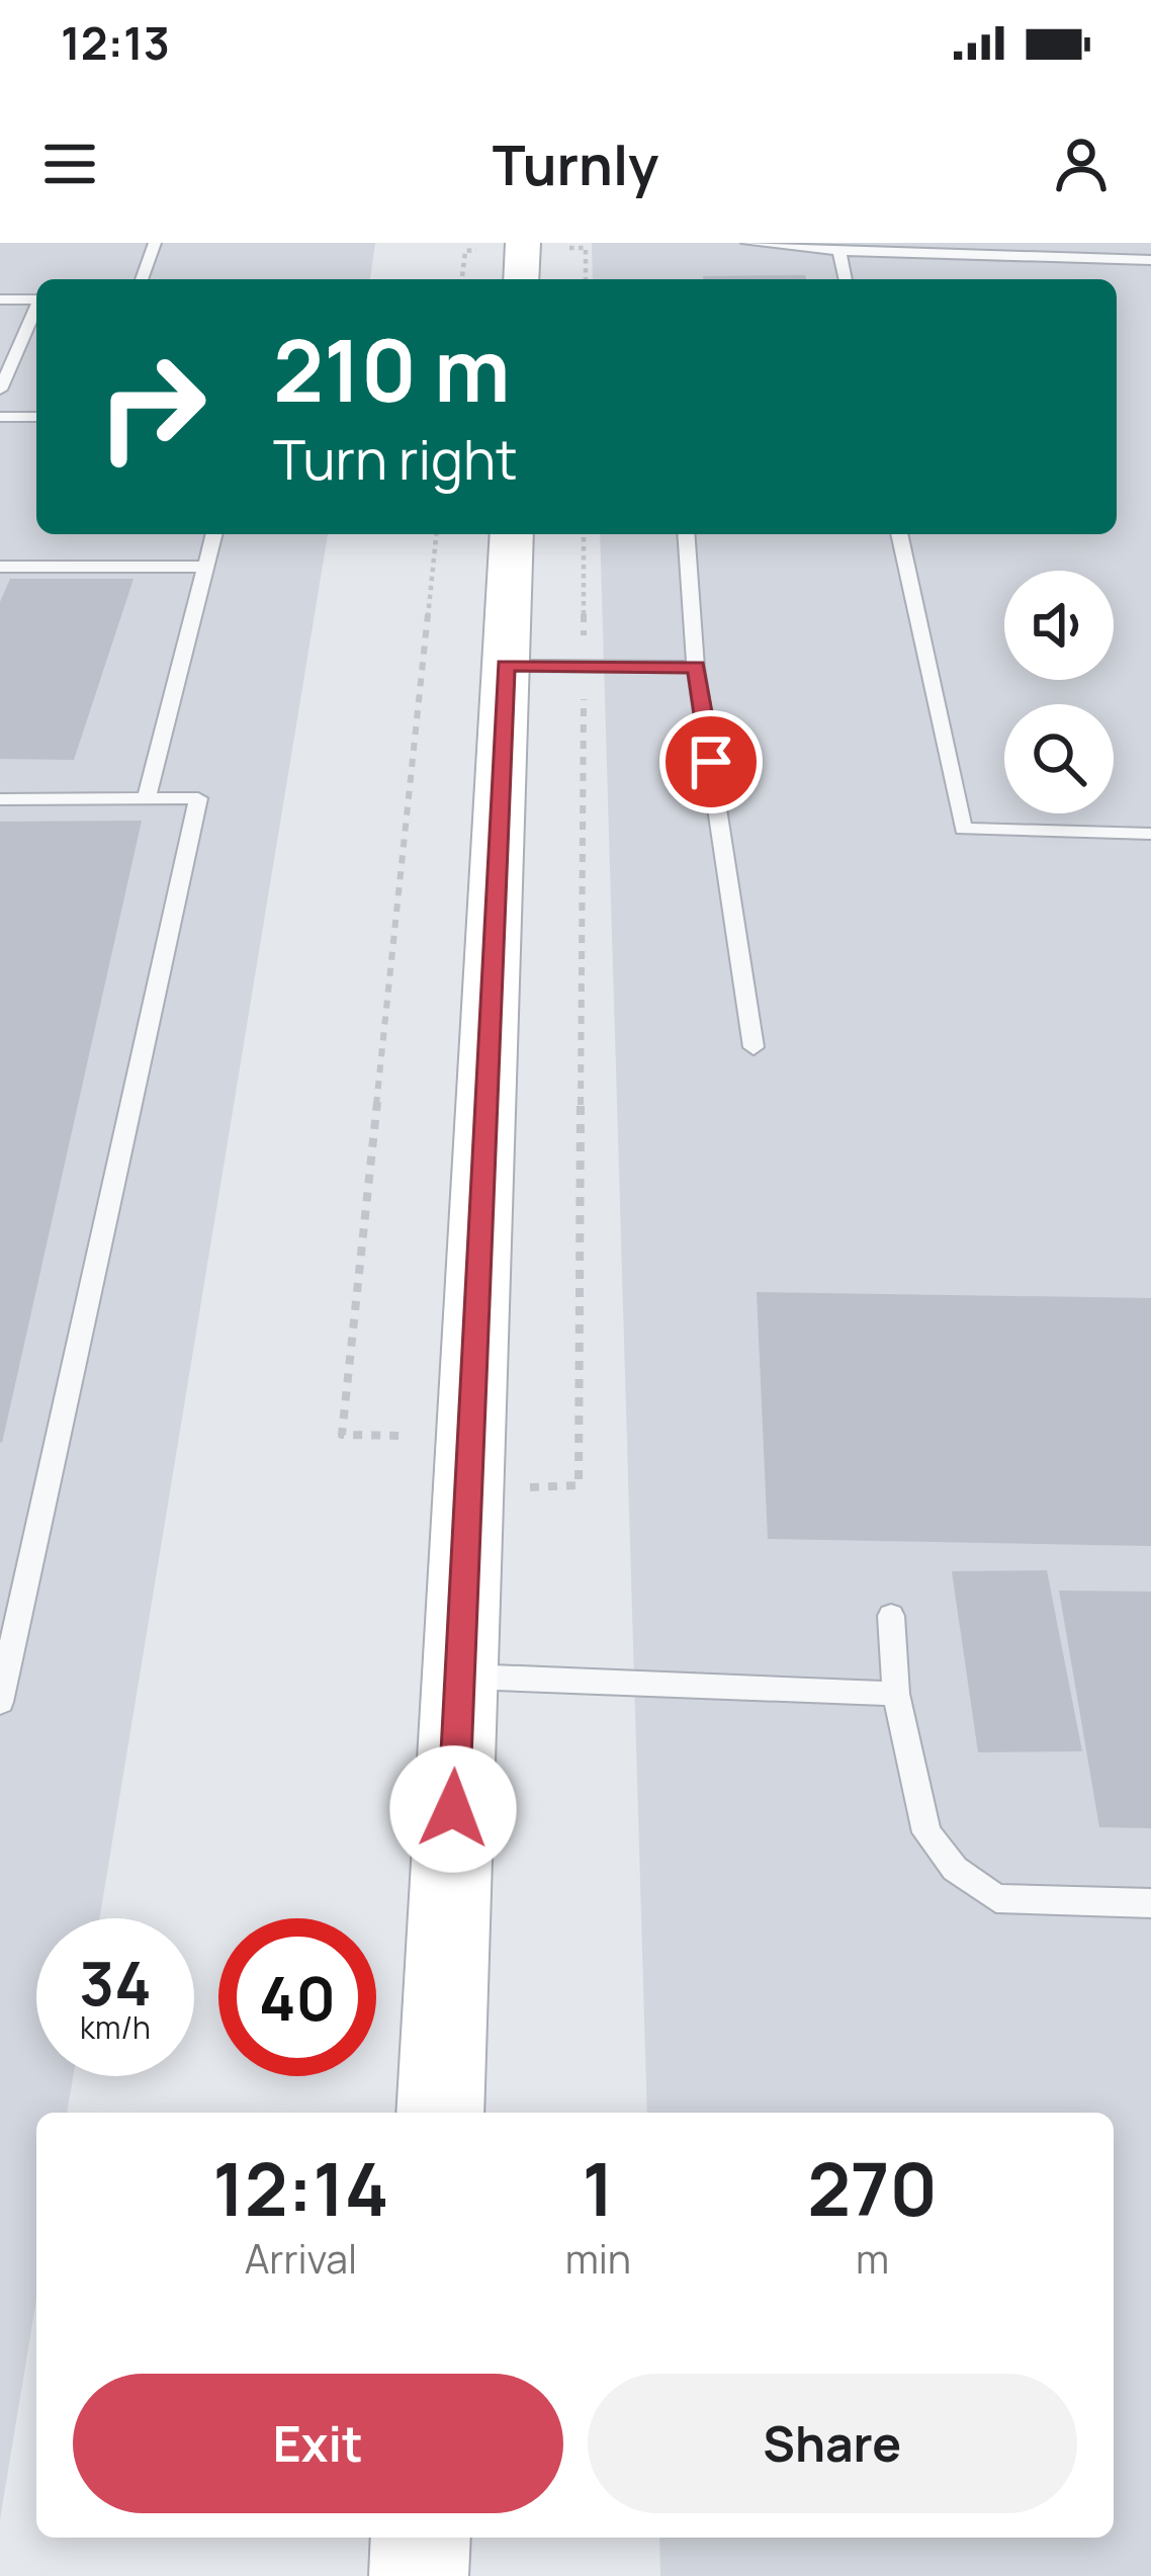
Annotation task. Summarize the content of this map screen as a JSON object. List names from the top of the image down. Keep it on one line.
{"page":{"status":"12:13","header":"Turnly","turn":["210 m","Turn right"],"speed":"34 km/h","limit":"40","eta":["12:14","Arrival","1","min","270","m"],"buttons":["Exit","Share"]}}
